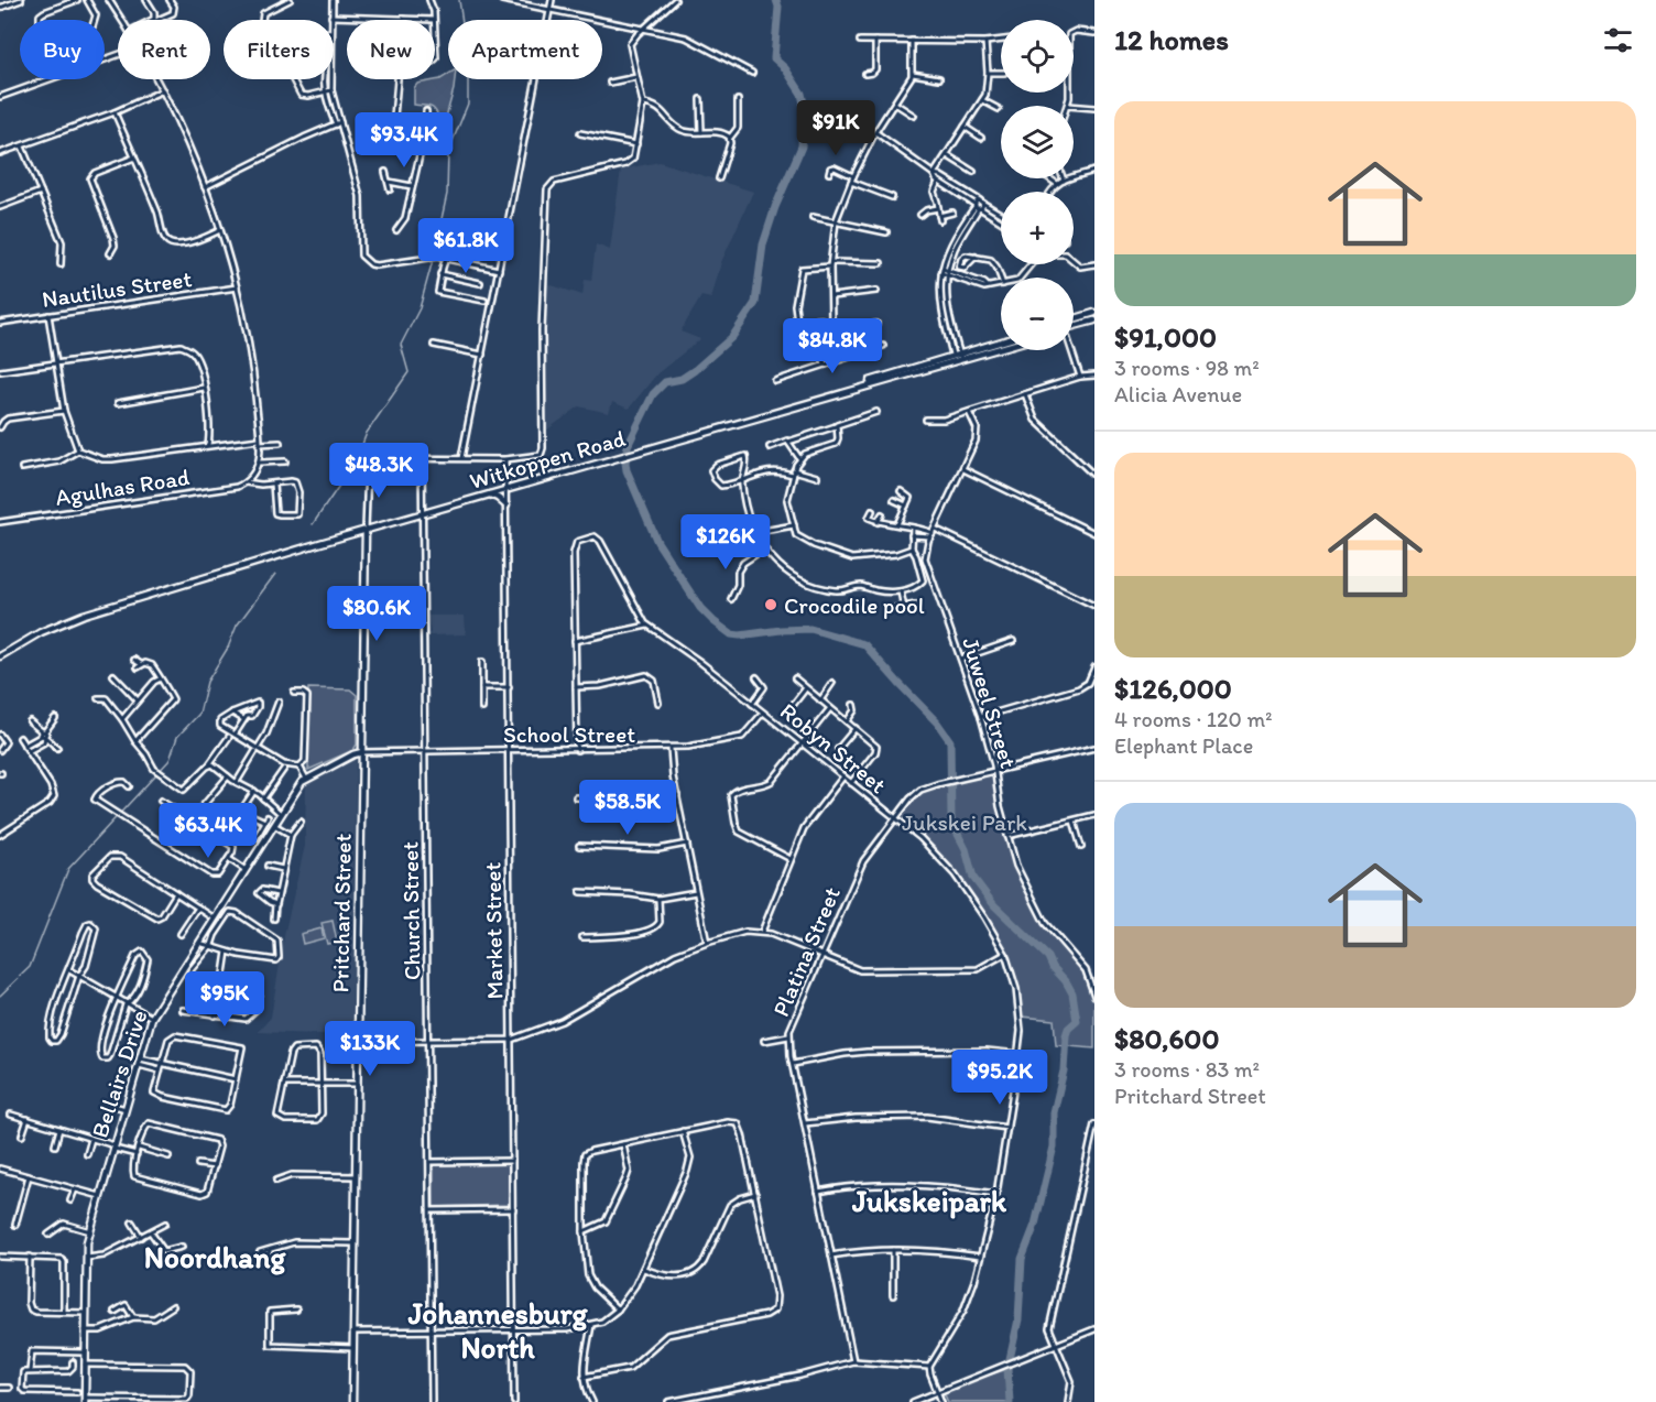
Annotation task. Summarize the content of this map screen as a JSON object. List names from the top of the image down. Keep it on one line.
{"streets":{"street":["Nautilus Street","Witkoppen Road","Agulhas Road","Juweel Street","School Street","Robyn Street","Church Street","Pritchard Street","Market Street","Platina Street","Bellairs Drive"]},"crossings":[["Witkoppen Road","Church Street"],["Witkoppen Road","Pritchard Street"],["Witkoppen Road","Market Street"],["Juweel Street","Platina Street"],["School Street","Robyn Street"],["School Street","Church Street"],["School Street","Pritchard Street"],["School Street","Market Street"],["School Street","Bellairs Drive"],["Robyn Street","Platina Street"],["Church Street","Pritchard Street"],["Pritchard Street","Bellairs Drive"]],"districts":["Jukskeipark","Noordhang","Johannesburg North"],"parks":["Jukskei Park"],"places":["Crocodile pool"],"page":{"heading":"12 homes","map_buttons":["+","−"],"chip":["Buy","Rent","Filters","New","Apartment"],"list":[{"name":"$91,000","note":"3 rooms · 98 m² · Alicia Avenue"},{"name":"$126,000","note":"4 rooms · 120 m² · Elephant Place"},{"name":"$80,600","note":"3 rooms · 83 m² · Pritchard Street"}],"price":["$91K","$93.4K","$61.8K","$84.8K","$48.3K","$126K","$80.6K","$58.5K","$63.4K","$95K","$133K","$95.2K"]}}
